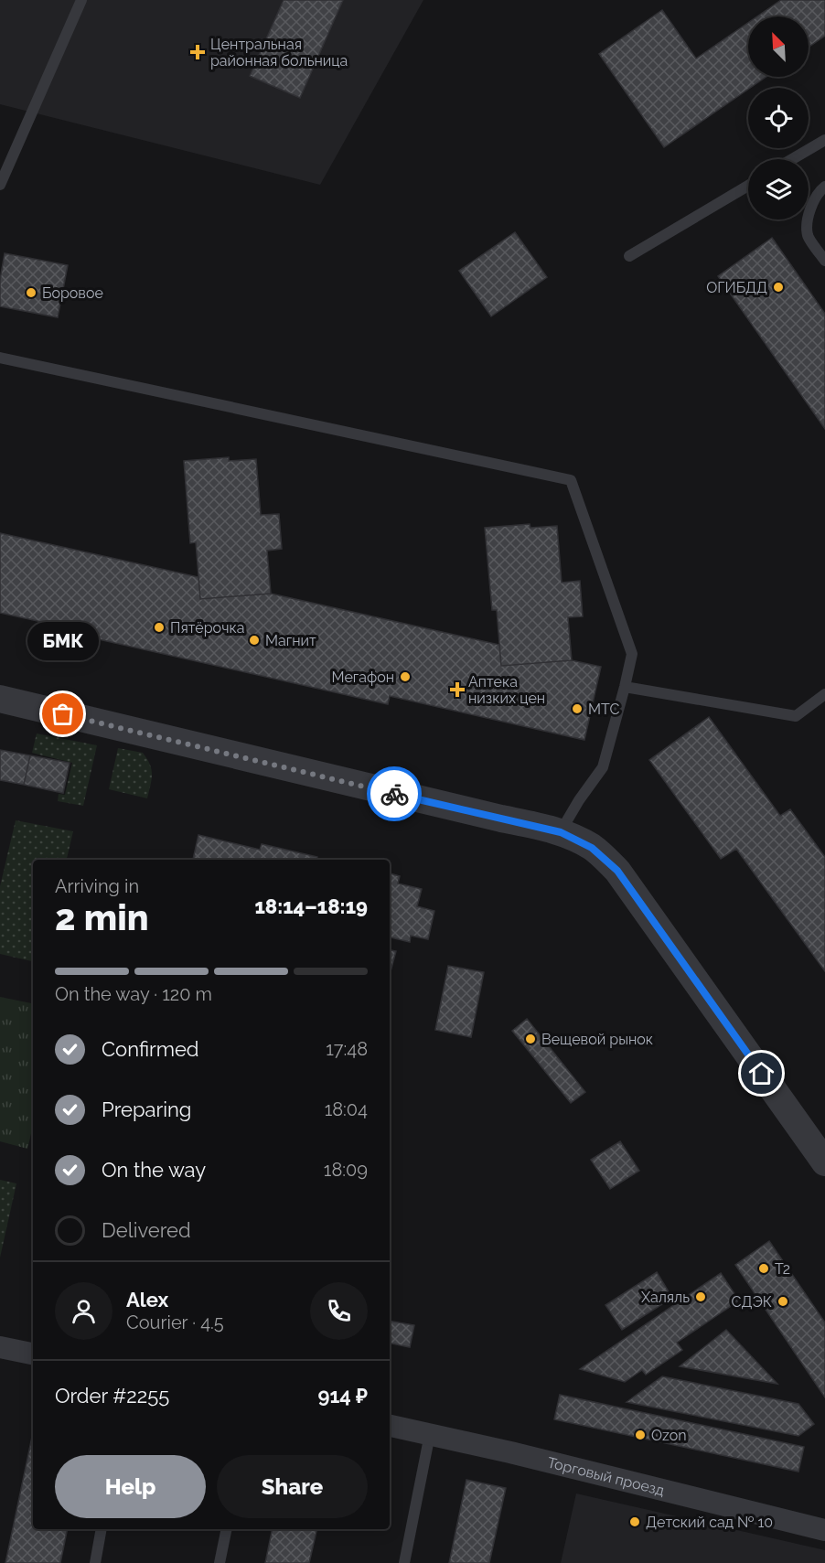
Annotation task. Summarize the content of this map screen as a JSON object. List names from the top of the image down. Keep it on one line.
{"streets":{"street":["Торговый проезд"]},"places":{"health":["Центральная районная больница","Аптека низких цен"],"other":["ОГИБДД","Боровое","Пятёрочка","Магнит","Мегафон","МТС","БМК","Вещевой рынок","T2","Халяль","СДЭК","Ozon","Детский сад № 10"]},"north":"top left","page":{"bubble":"БМК","heading":["2 min","Arriving in","18:14–18:19"],"panel":["Alex","Courier · 4.5","Order #2255","914 ₽"],"bar":"On the way · 120 m","list":[["Confirmed","17:48"],["Preparing","18:04"],["On the way","18:09"],"Delivered"],"buttons":["Help","Share"]}}
